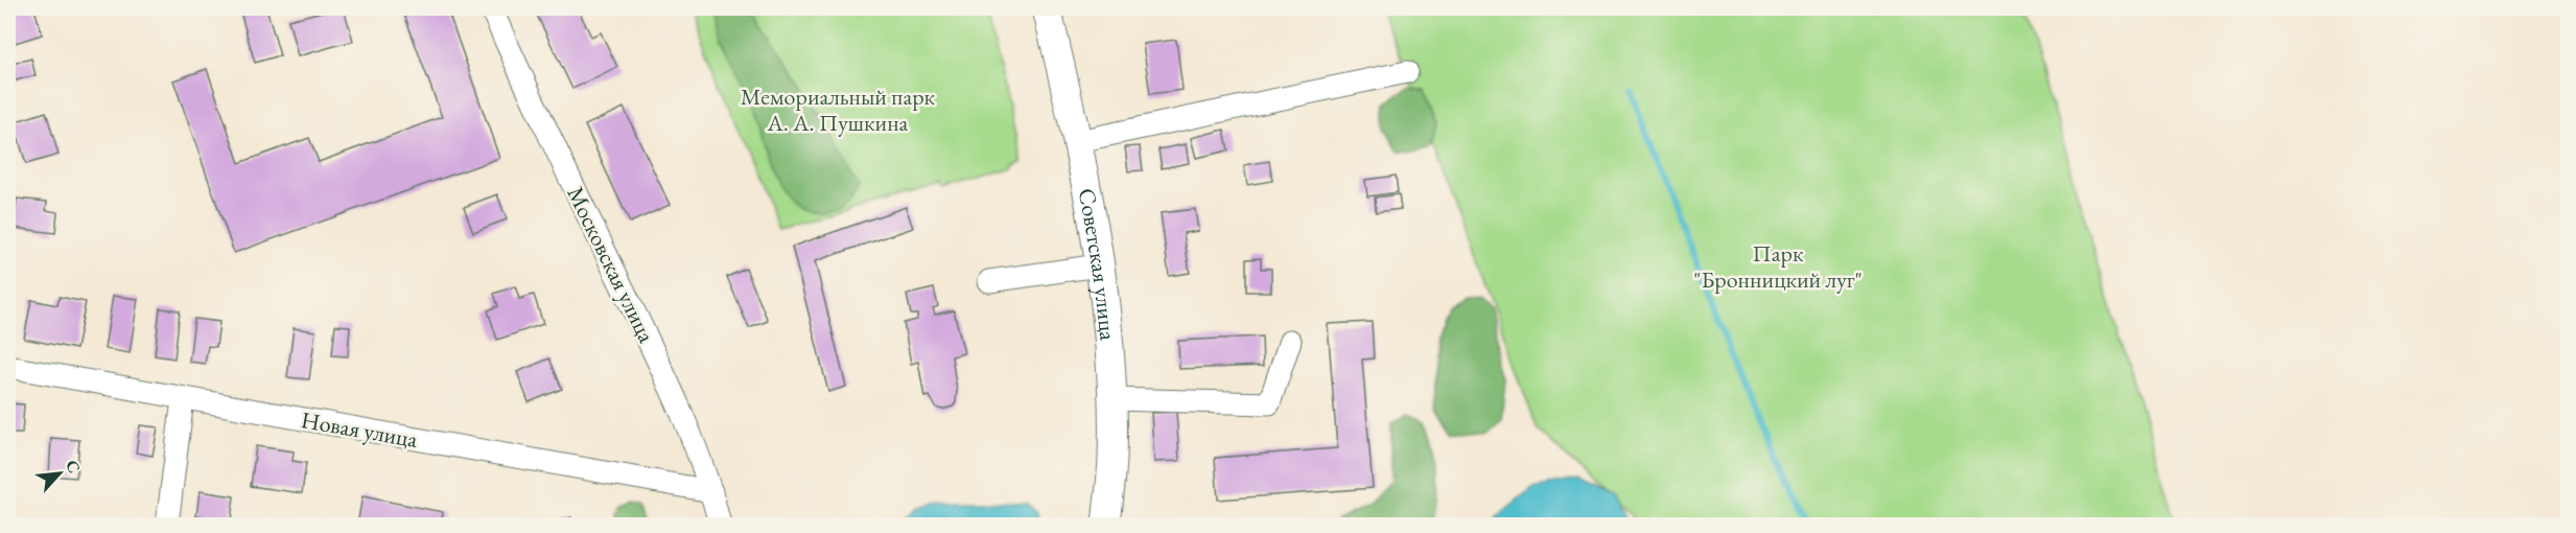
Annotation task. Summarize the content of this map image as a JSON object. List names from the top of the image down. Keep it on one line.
{"streets":{"main road":["Советская улица"],"street":["Московская улица","Новая улица"]},"crossings":[["Московская улица","Новая улица"]],"parks":["Мемориальный парк А. А. Пушкина","Парк \"Бронницкий луг\""],"north":"top right"}
